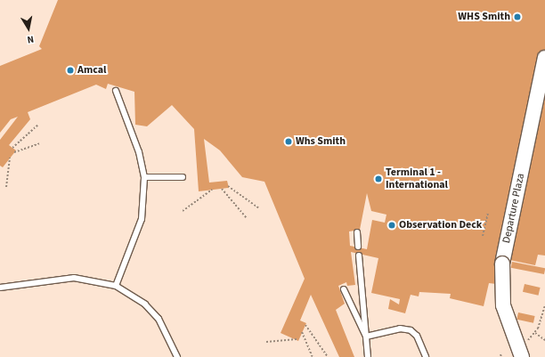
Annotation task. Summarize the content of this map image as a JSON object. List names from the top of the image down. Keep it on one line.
{"streets":{"street":["Departure Plaza"]},"places":["WHS Smith","Amcal","Whs Smith","Terminal 1 - International","Observation Deck"],"north":"bottom"}
